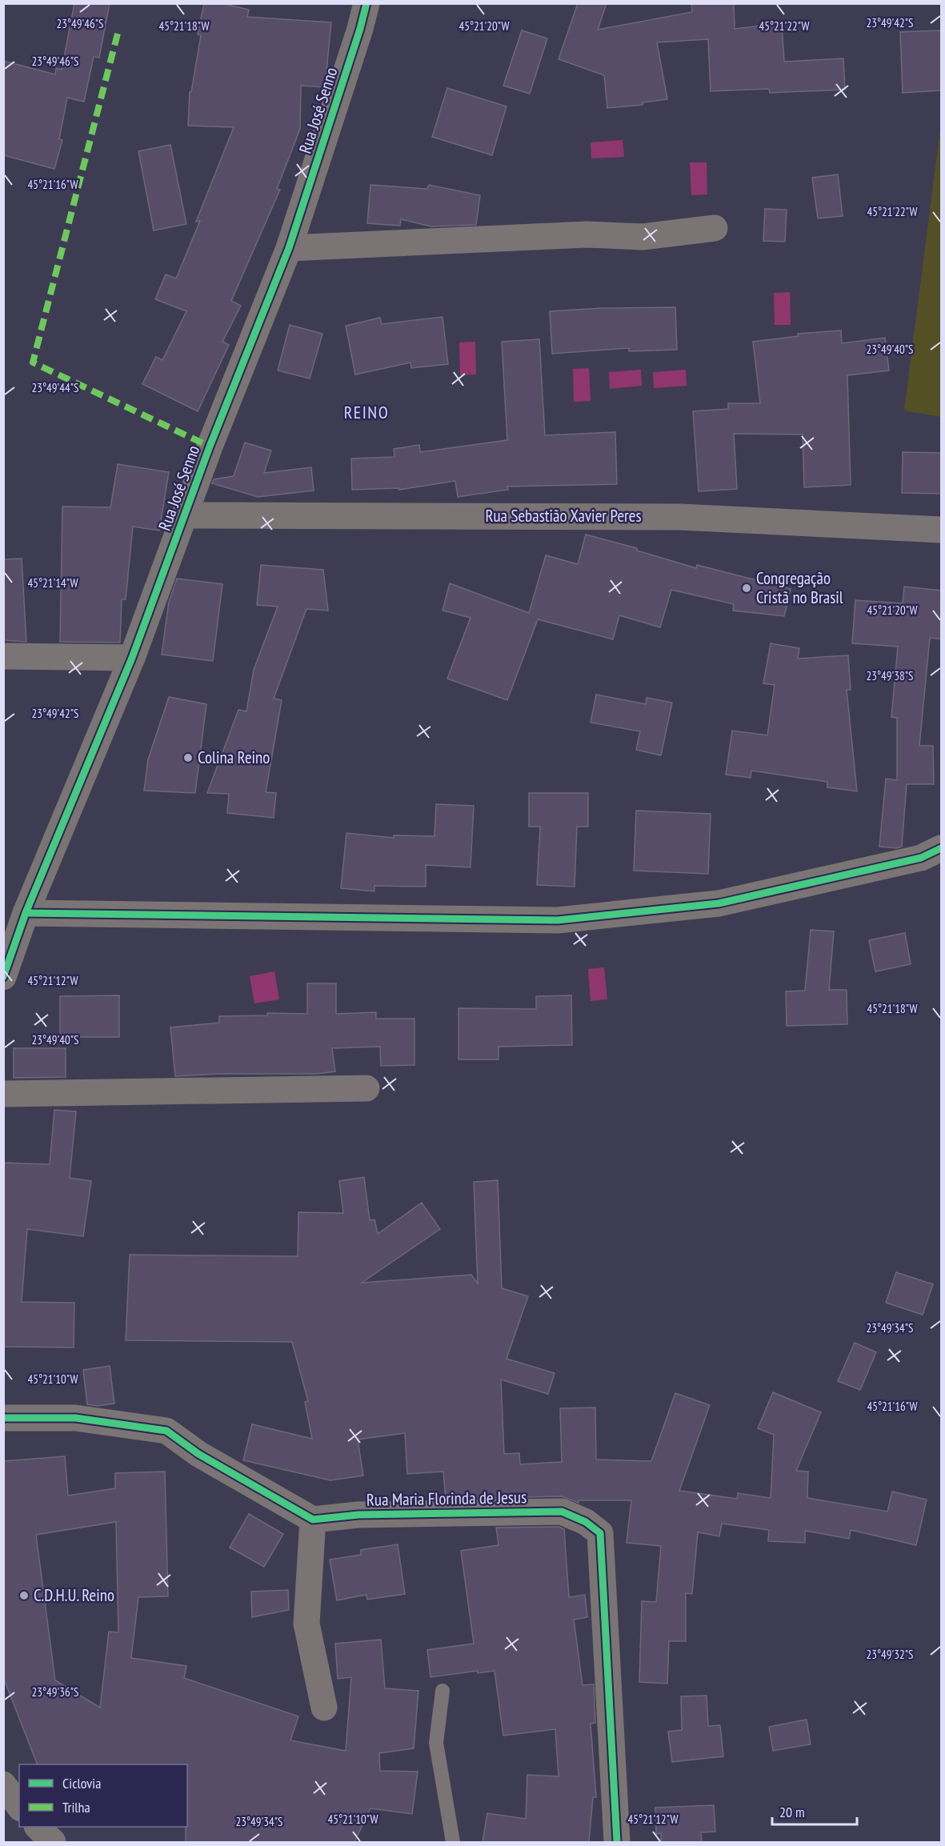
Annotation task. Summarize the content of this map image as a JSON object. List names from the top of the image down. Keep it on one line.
{"streets":{"street":["Rua José Senno","Rua Sebastião Xavier Peres","Rua Maria Florinda de Jesus"]},"crossings":[["Rua José Senno","Rua Sebastião Xavier Peres"]],"districts":["REINO"],"places":["Congregação Cristã no Brasil","Colina Reino","C.D.H.U. Reino"],"legend":["Ciclovia","Trilha"],"scale_bar":"20 m","coordinates":["23°49'42\"S","23°49'46\"S","45°21'18\"W","45°21'20\"W","45°21'22\"W","45°21'16\"W","23°49'40\"S","23°49'44\"S","45°21'14\"W","23°49'38\"S","45°21'12\"W","23°49'34\"S","45°21'10\"W","23°49'32\"S","23°49'36\"S"]}
